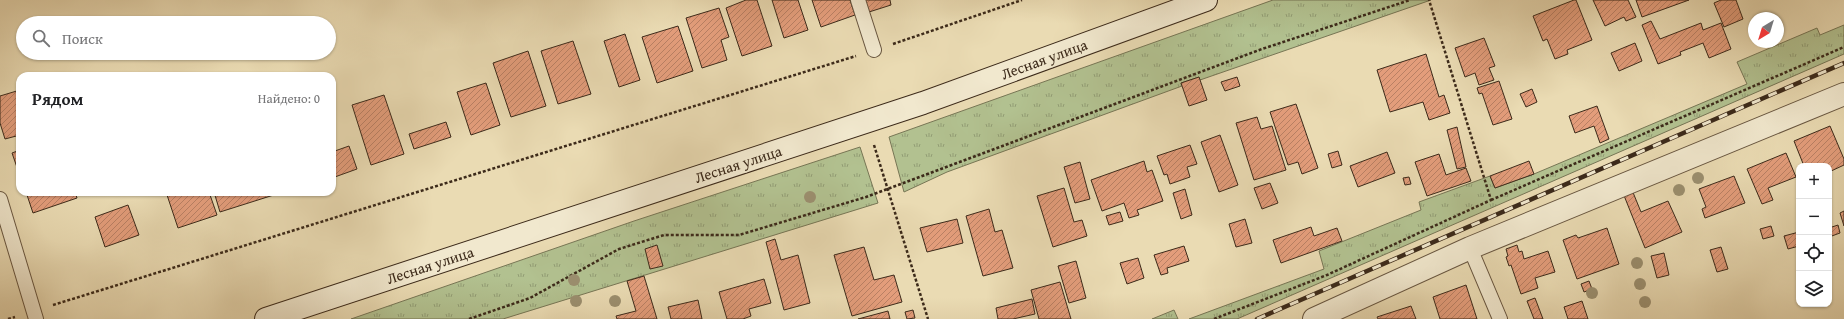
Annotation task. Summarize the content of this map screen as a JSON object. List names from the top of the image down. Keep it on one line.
{"streets":{"street":["Лесная улица"]},"north":"bottom left","page":{"search":"Поиск","heading":["Рядом","Найдено: 0"],"map_buttons":["+","−"]}}
